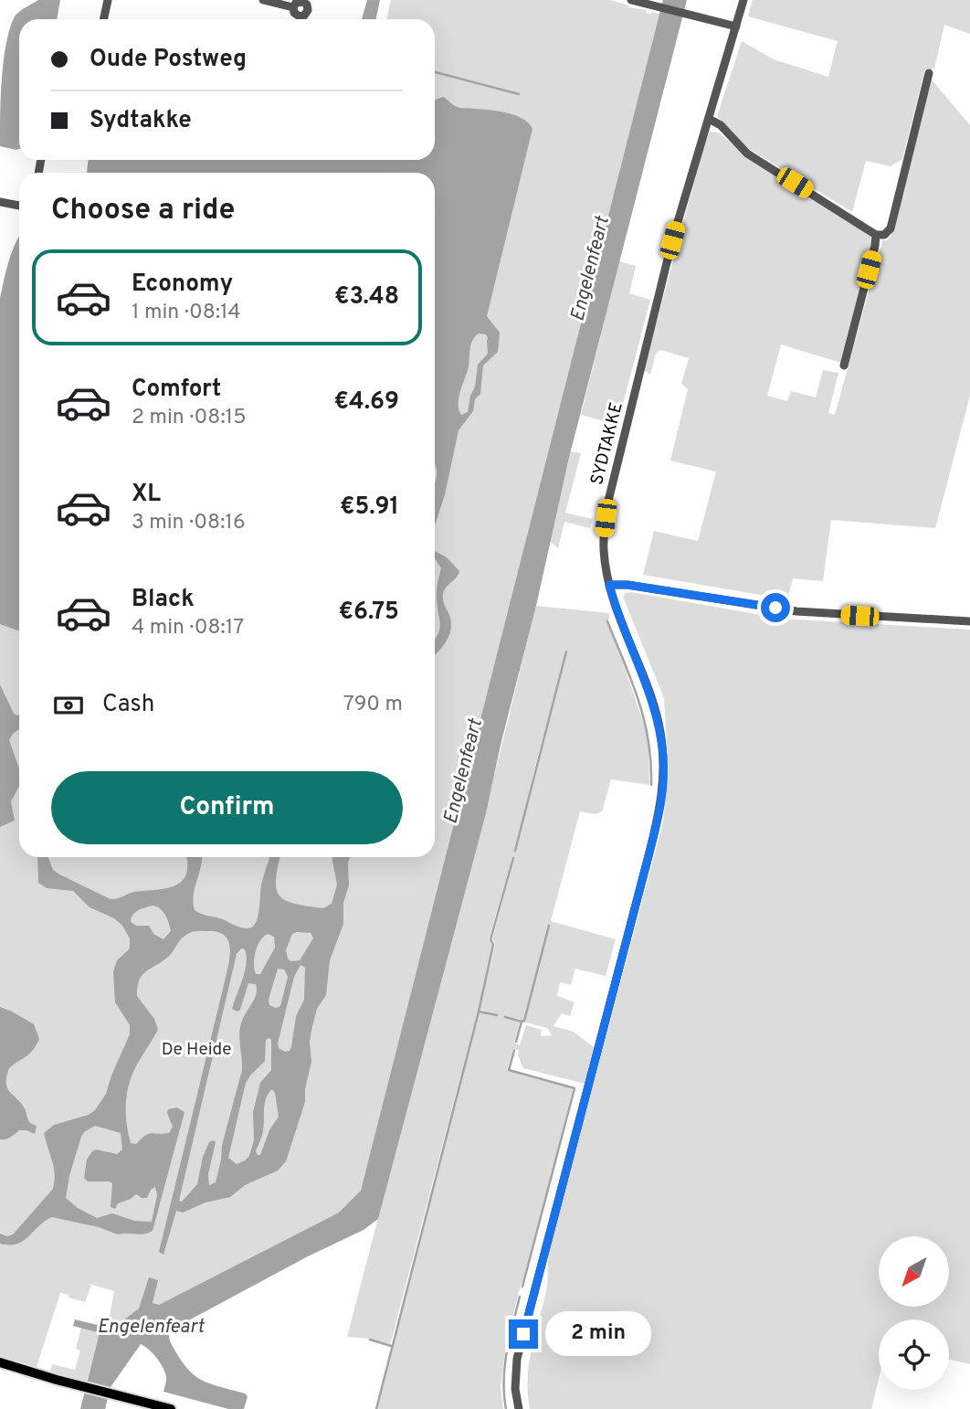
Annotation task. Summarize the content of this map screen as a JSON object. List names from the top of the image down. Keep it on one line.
{"streets":{"street":["SYDTAKKE"]},"water":["Engelenfeart"],"parks":["De Heide"],"north":"bottom left","page":{"banner":["Oude Postweg","Sydtakke"],"heading":"Choose a ride","list":[{"name":"Economy","note":"1 min · 08:14","value":"€3.48"},{"name":"Comfort","note":"2 min · 08:15","value":"€4.69"},{"name":"XL","note":"3 min · 08:16","value":"€5.91"},{"name":"Black","note":"4 min · 08:17","value":"€6.75"}],"pay":["Cash","790 m"],"buttons":"Confirm","bubble":"2 min"}}
